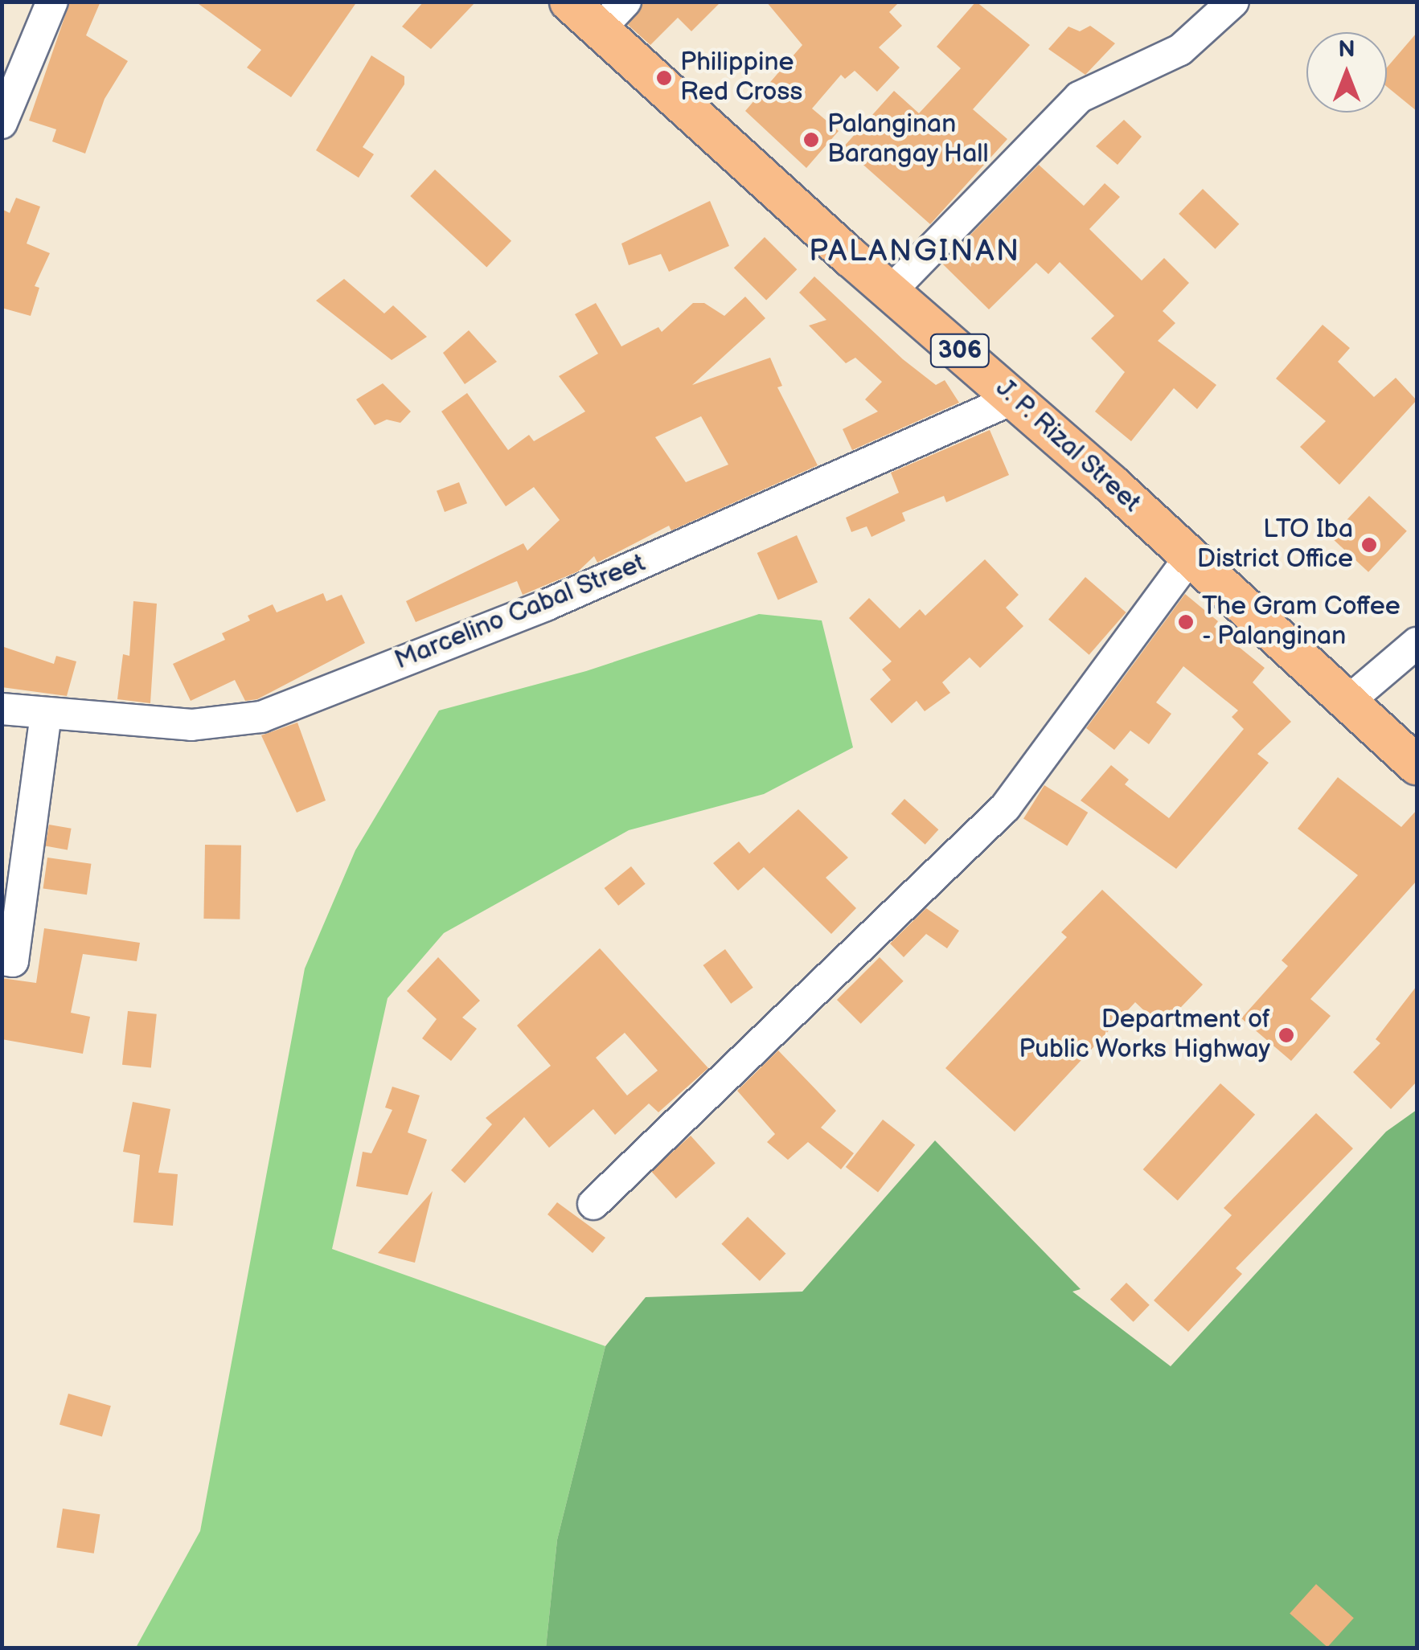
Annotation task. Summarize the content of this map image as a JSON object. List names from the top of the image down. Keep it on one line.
{"streets":{"main road":["306","J. P. Rizal Street"],"street":["Marcelino Cabal Street"]},"crossings":[["306","J. P. Rizal Street"],["J. P. Rizal Street","Marcelino Cabal Street"]],"districts":["PALANGINAN"],"places":["Philippine Red Cross","Palanginan Barangay Hall","LTO Iba District Office","The Gram Coffee - Palanginan","Department of Public Works Highway"],"north":"top"}
